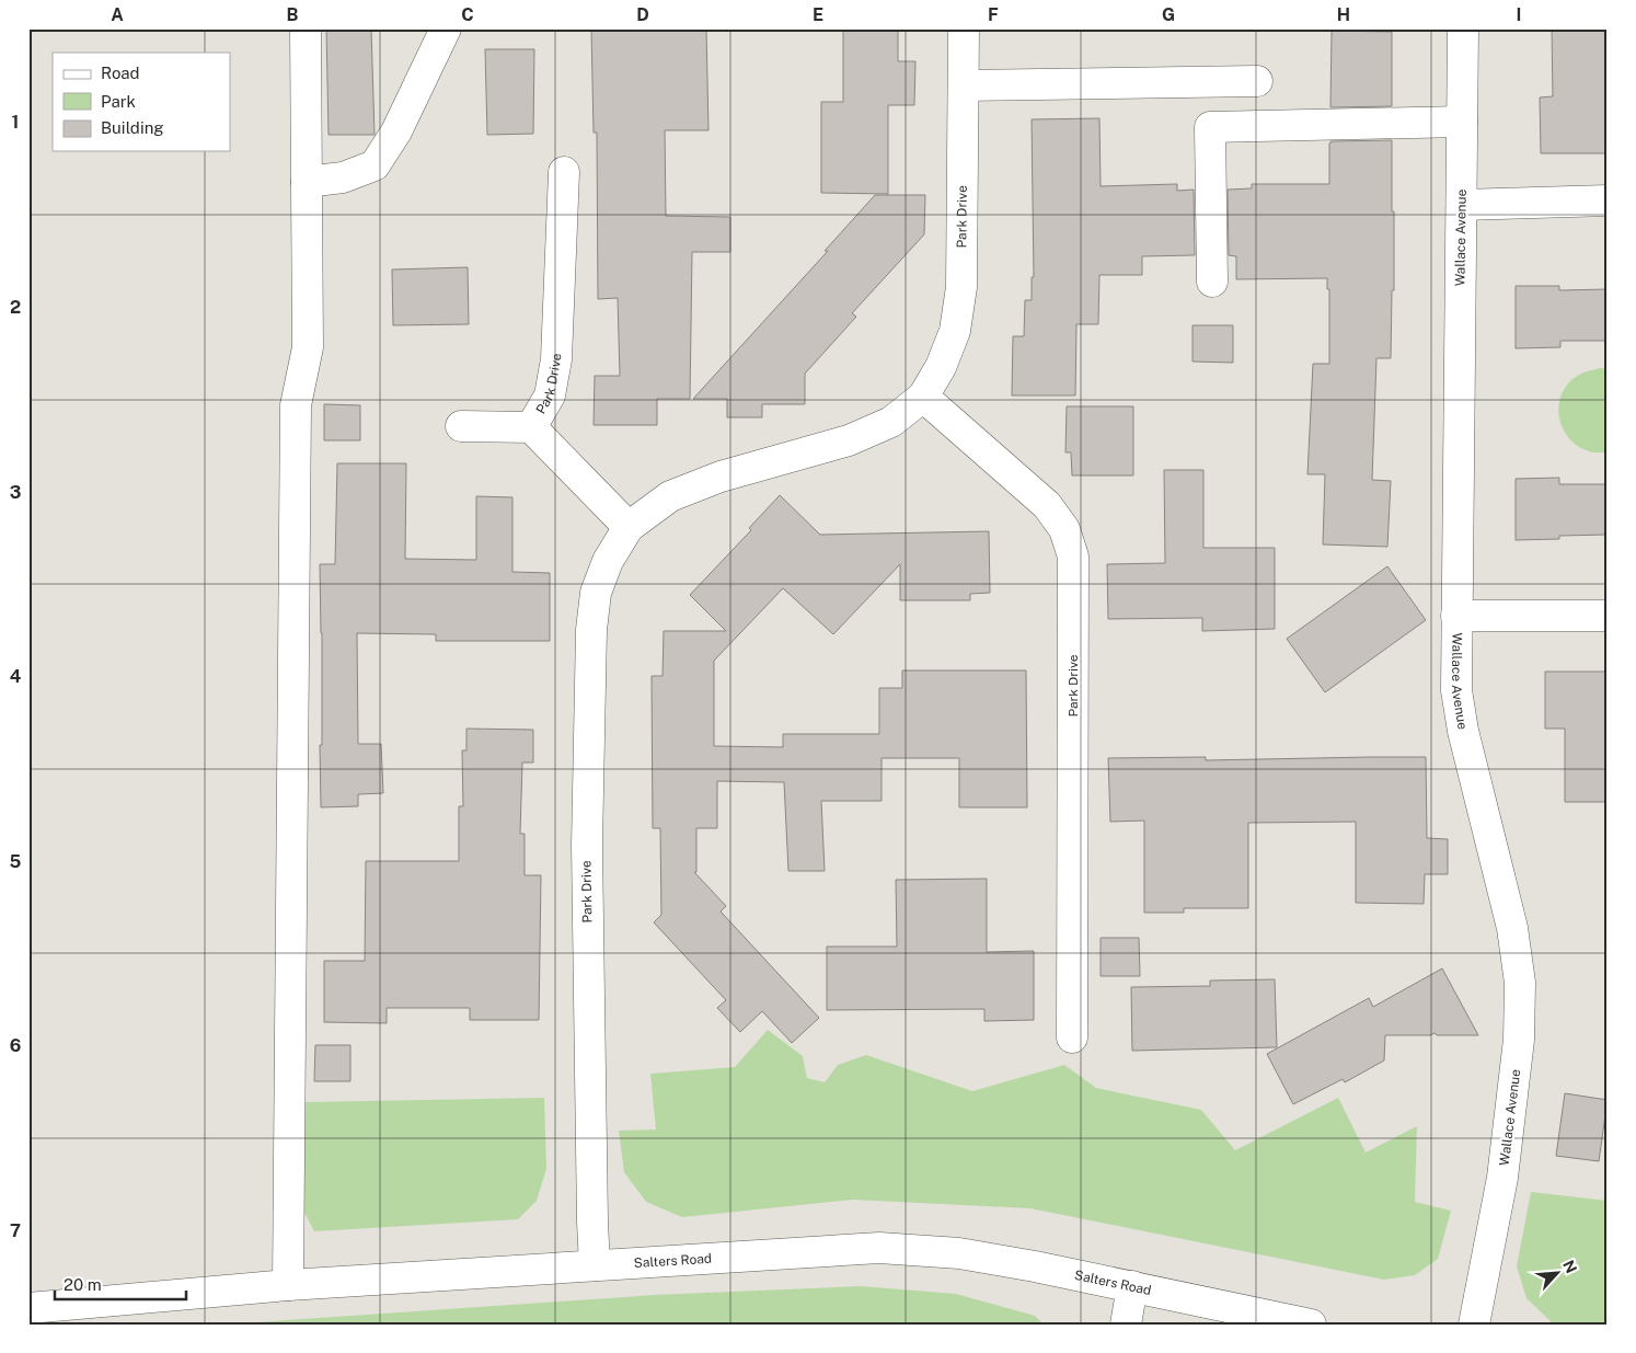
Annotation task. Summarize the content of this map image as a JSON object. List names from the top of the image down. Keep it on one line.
{"streets":{"street":["Park Drive","Wallace Avenue","Salters Road"]},"crossings":[["Park Drive","Salters Road"]],"legend":["Road","Park","Building"],"scale_bar":"20 m","north":"top right","grid":{"columns":["A","B","C","D","E","F","G","H","I"],"rows":["1","2","3","4","5","6","7"]}}
